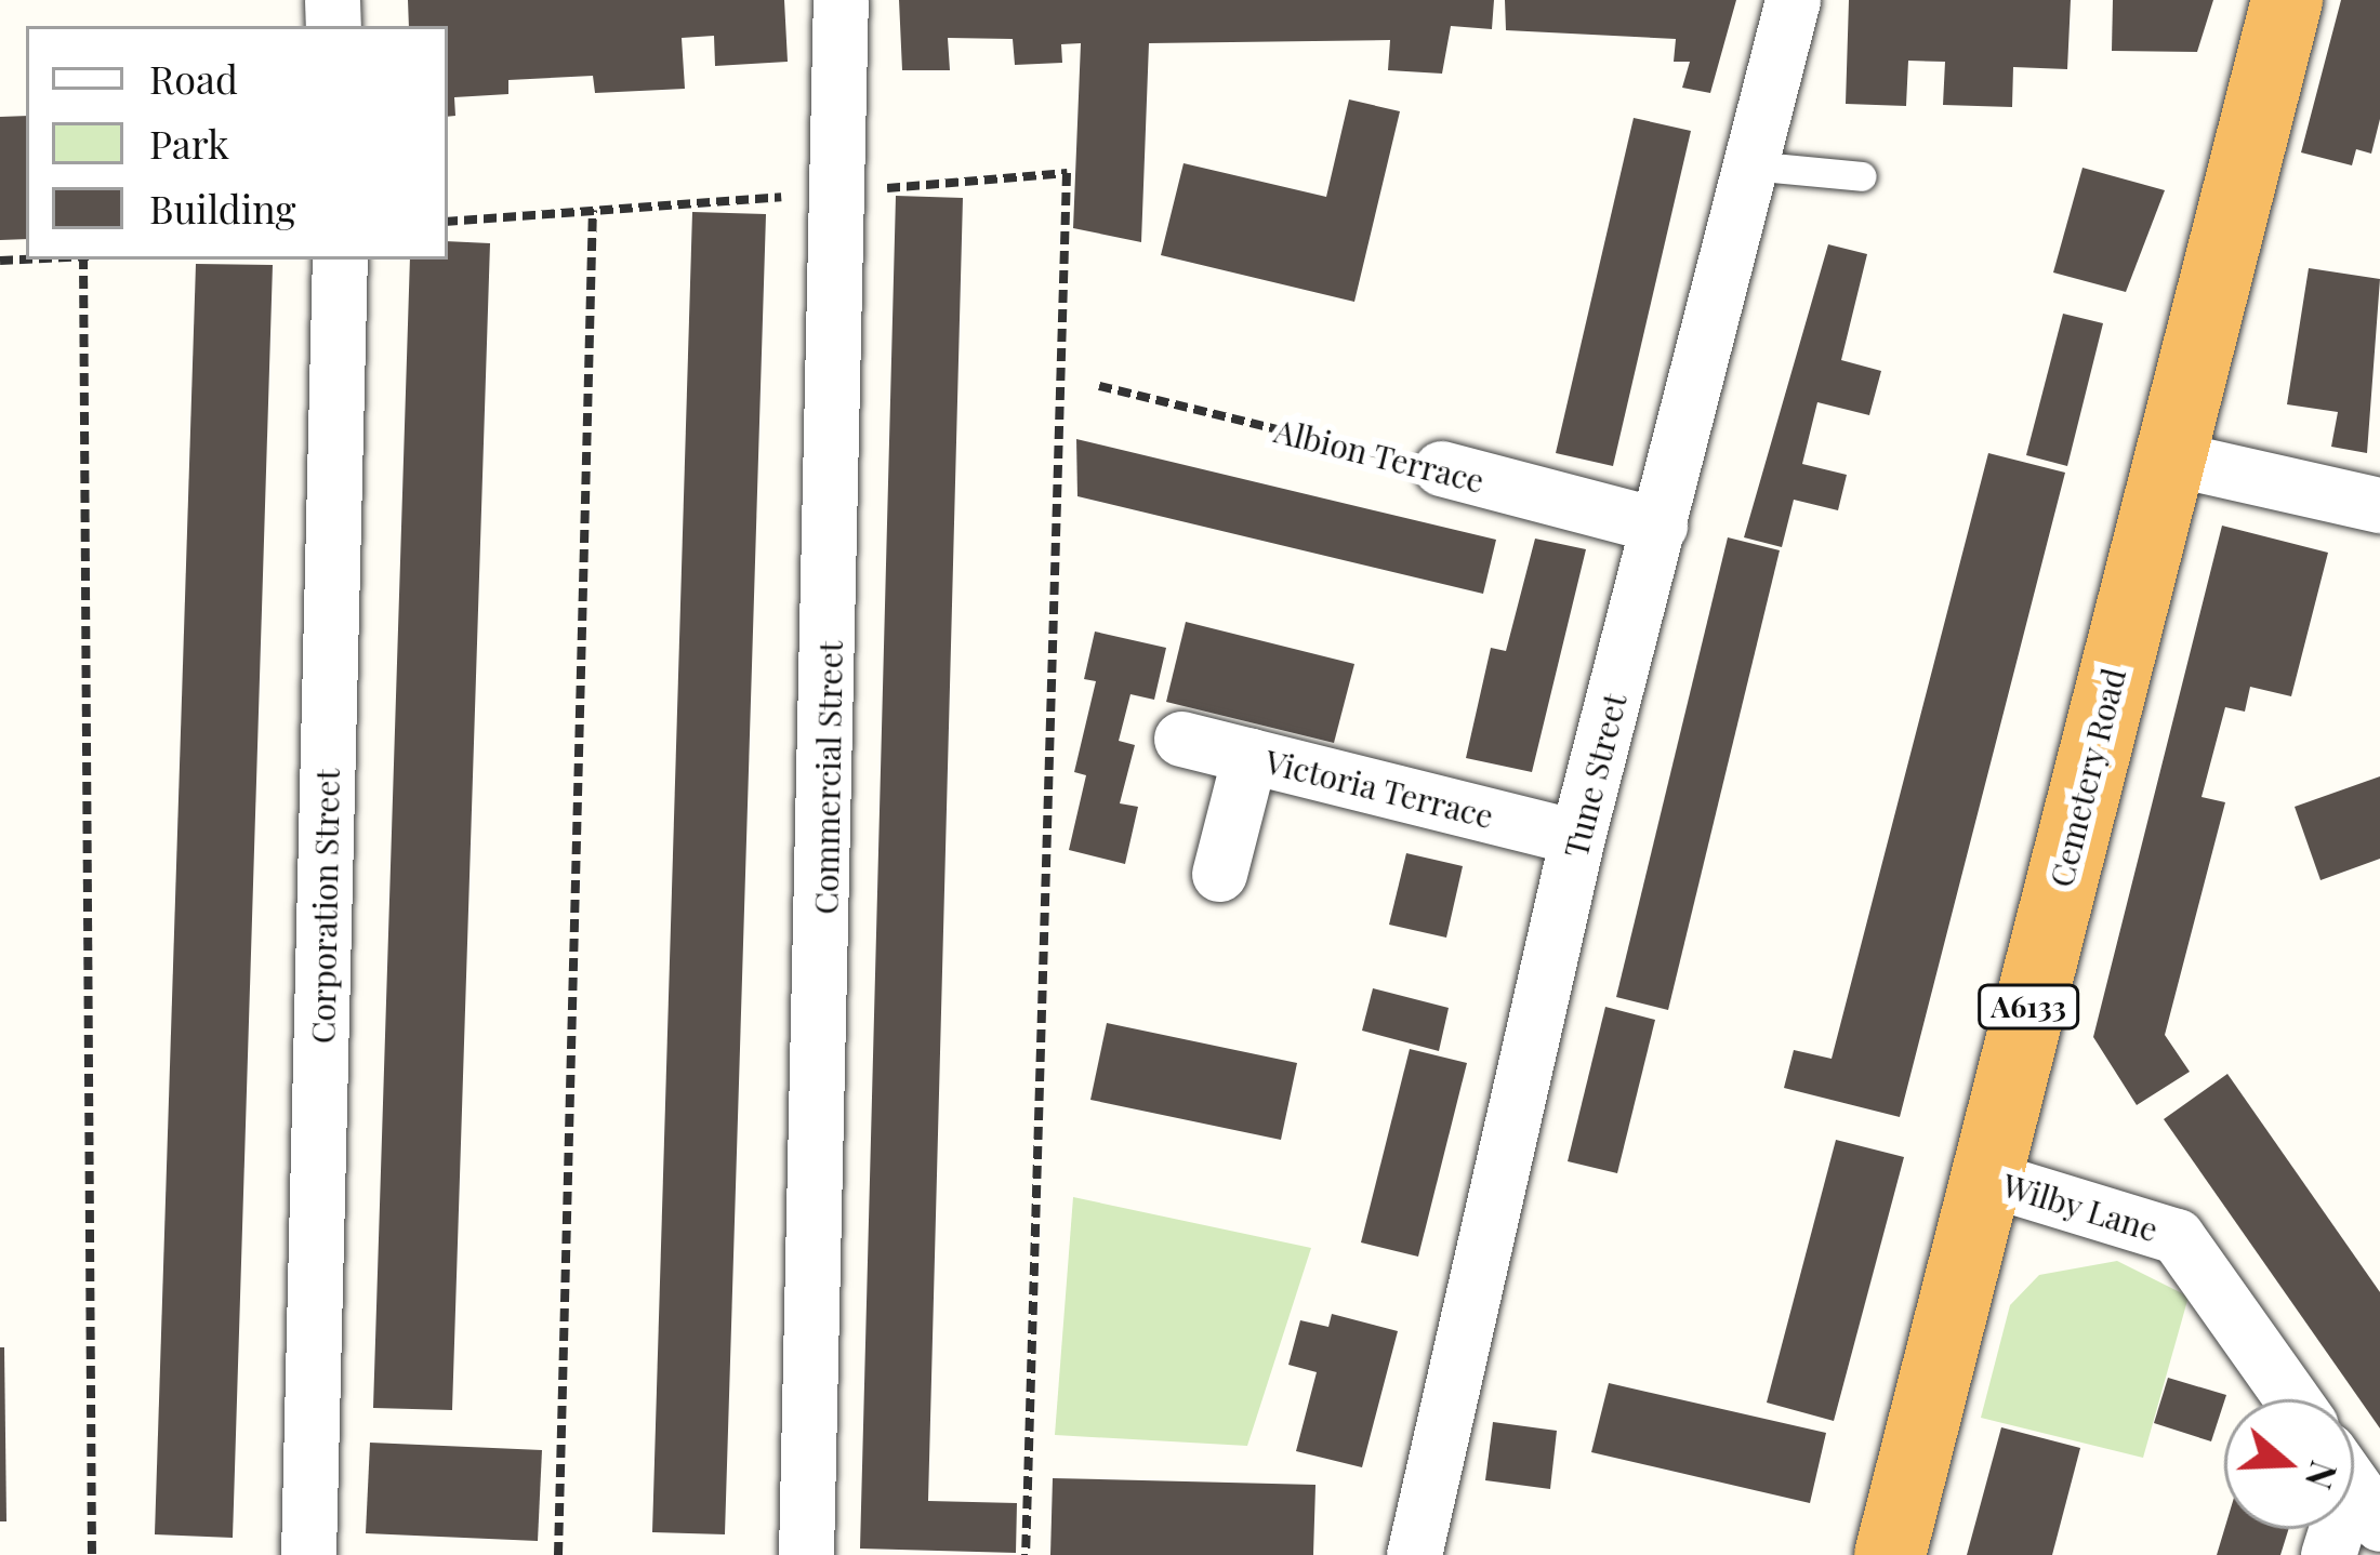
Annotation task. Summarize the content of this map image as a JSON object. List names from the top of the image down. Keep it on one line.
{"streets":{"highway":["Cemetery Road","A6133"],"street":["Albion Terrace","Tune Street","Commercial Street","Victoria Terrace","Corporation Street","Wilby Lane"]},"crossings":[["Albion Terrace","Tune Street"],["Tune Street","Victoria Terrace"],["Cemetery Road","Wilby Lane"]],"legend":["Road","Park","Building"],"north":"right"}
